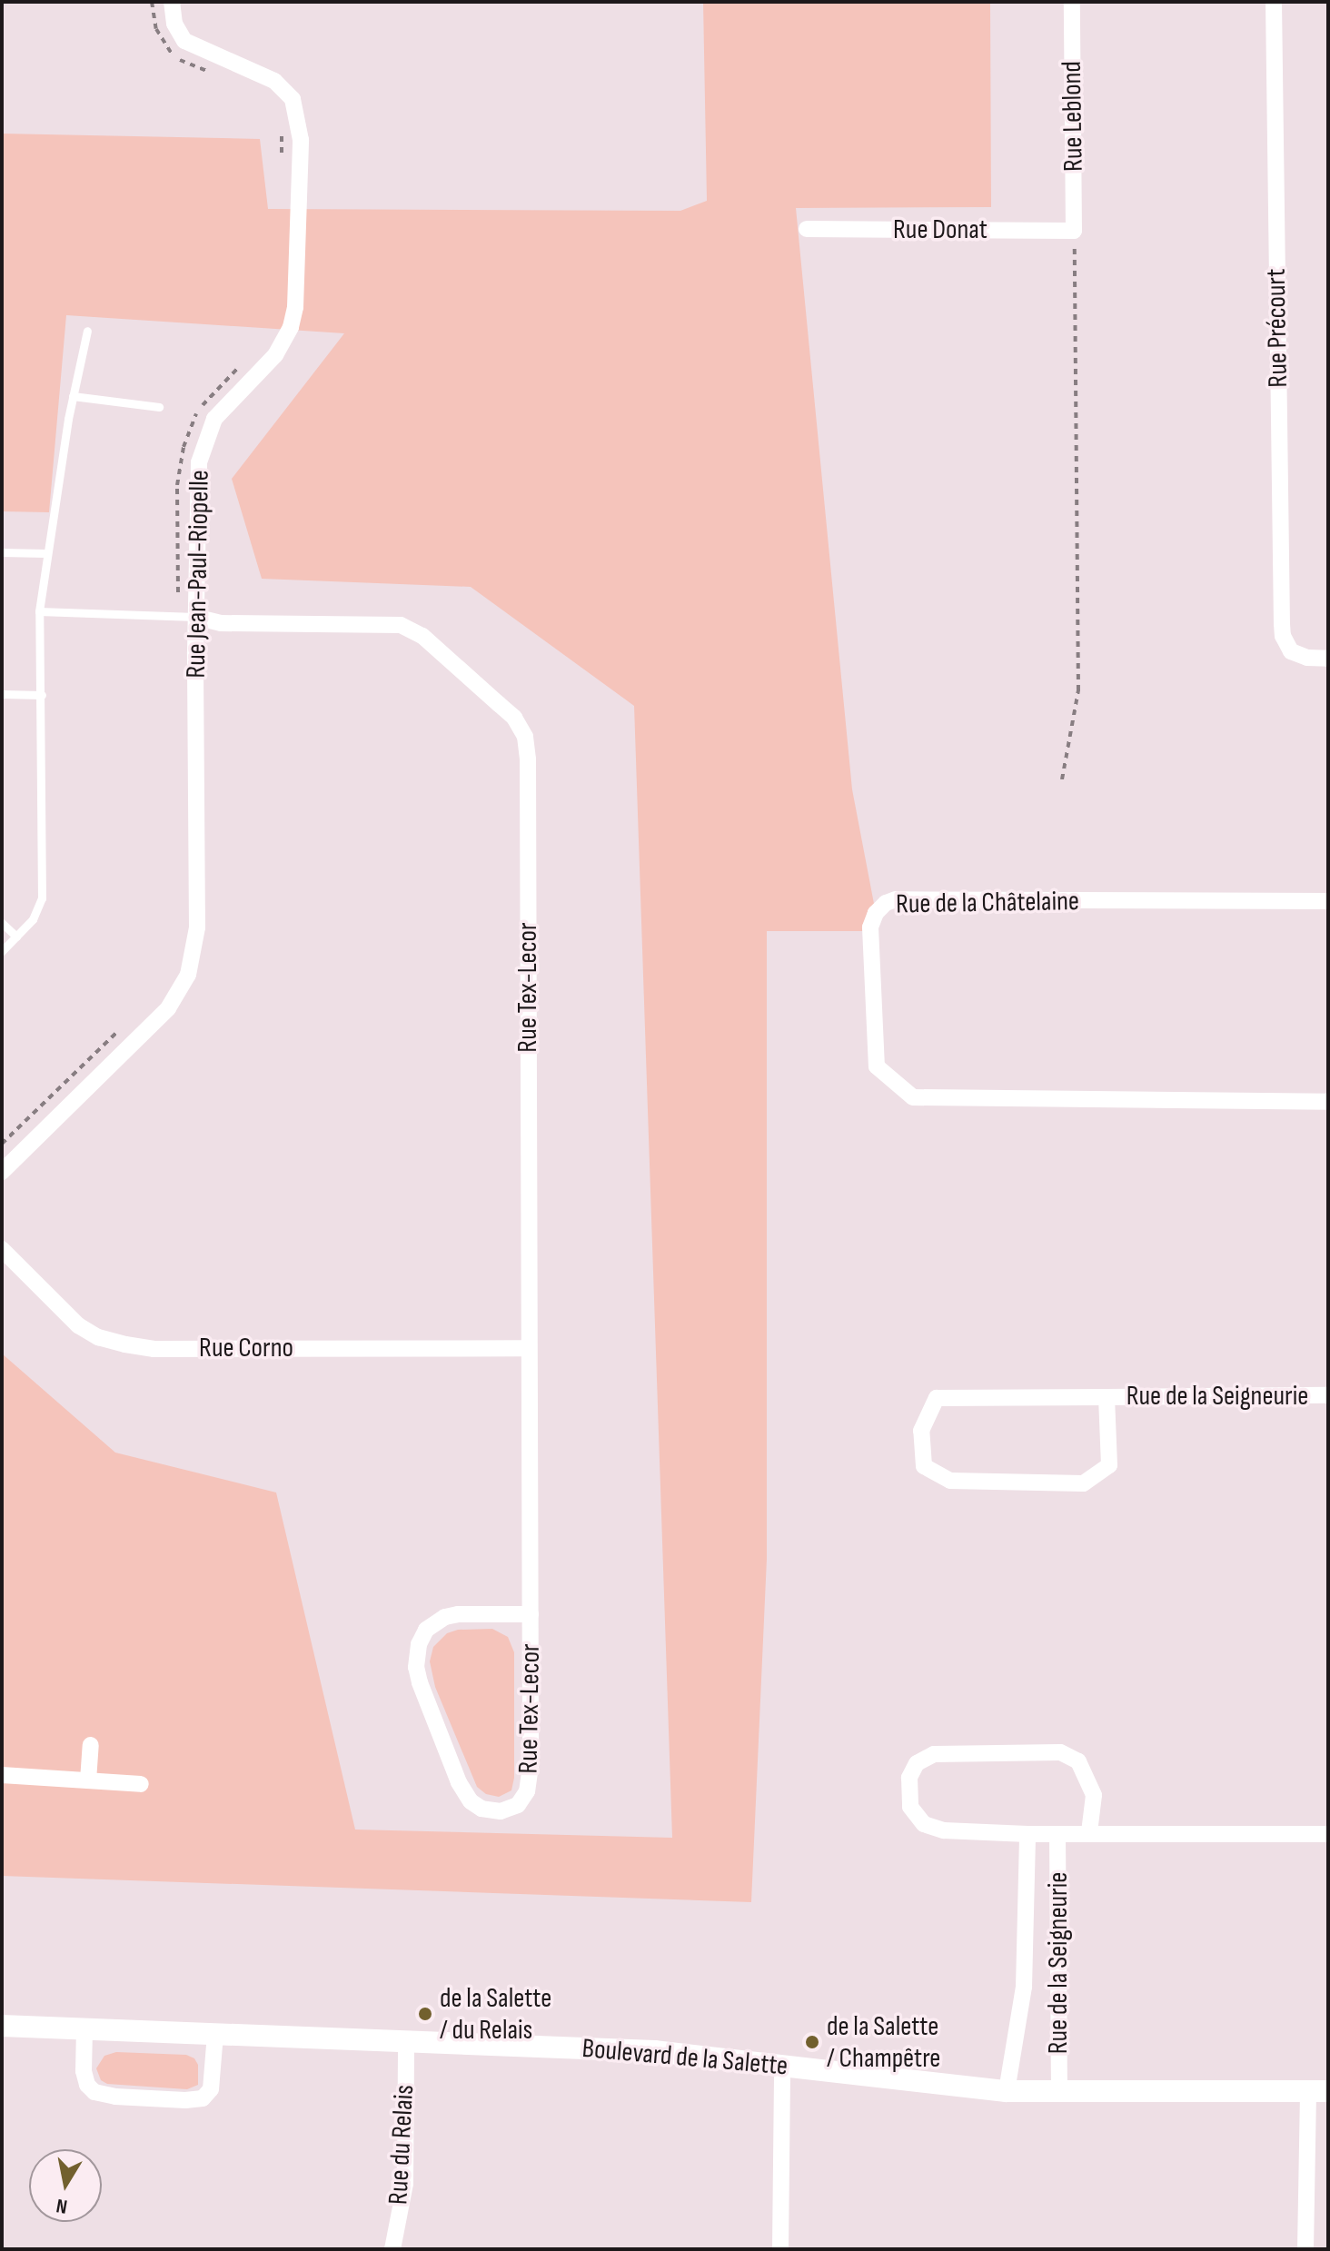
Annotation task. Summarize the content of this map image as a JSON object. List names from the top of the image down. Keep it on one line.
{"streets":{"street":["Rue Leblond","Rue Donat","Rue Précourt","Rue Jean-Paul-Riopelle","Rue de la Châtelaine","Rue Tex-Lecor","Rue Corno","Rue de la Seigneurie","Boulevard de la Salette","Rue du Relais"]},"crossings":[["Rue Leblond","Rue Donat"],["Rue Jean-Paul-Riopelle","Rue Tex-Lecor"],["Rue Tex-Lecor","Rue Corno"],["Rue de la Seigneurie","Boulevard de la Salette"],["Boulevard de la Salette","Rue du Relais"]],"places":["de la Salette / du Relais","de la Salette / Champêtre"],"north":"bottom"}
